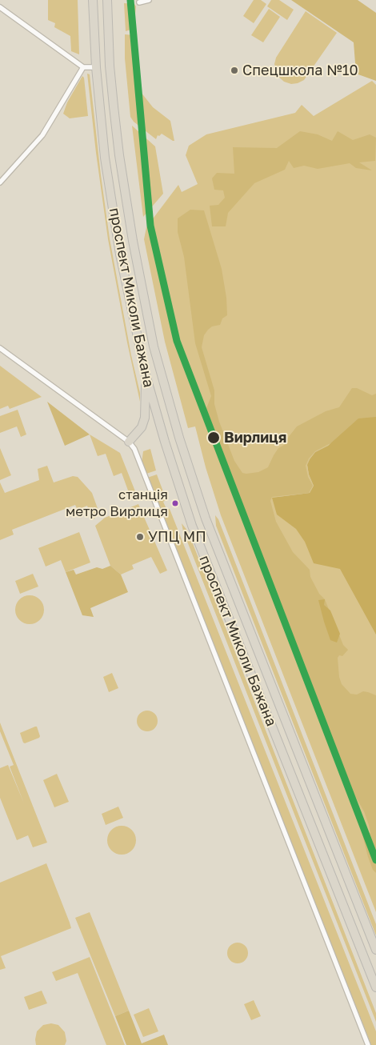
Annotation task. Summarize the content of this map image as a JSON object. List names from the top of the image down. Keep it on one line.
{"streets":{"highway":["проспект Миколи Бажана"]},"places":["Спецшкола №10","Вирлиця","станція метро Вирлиця","УПЦ МП"]}
